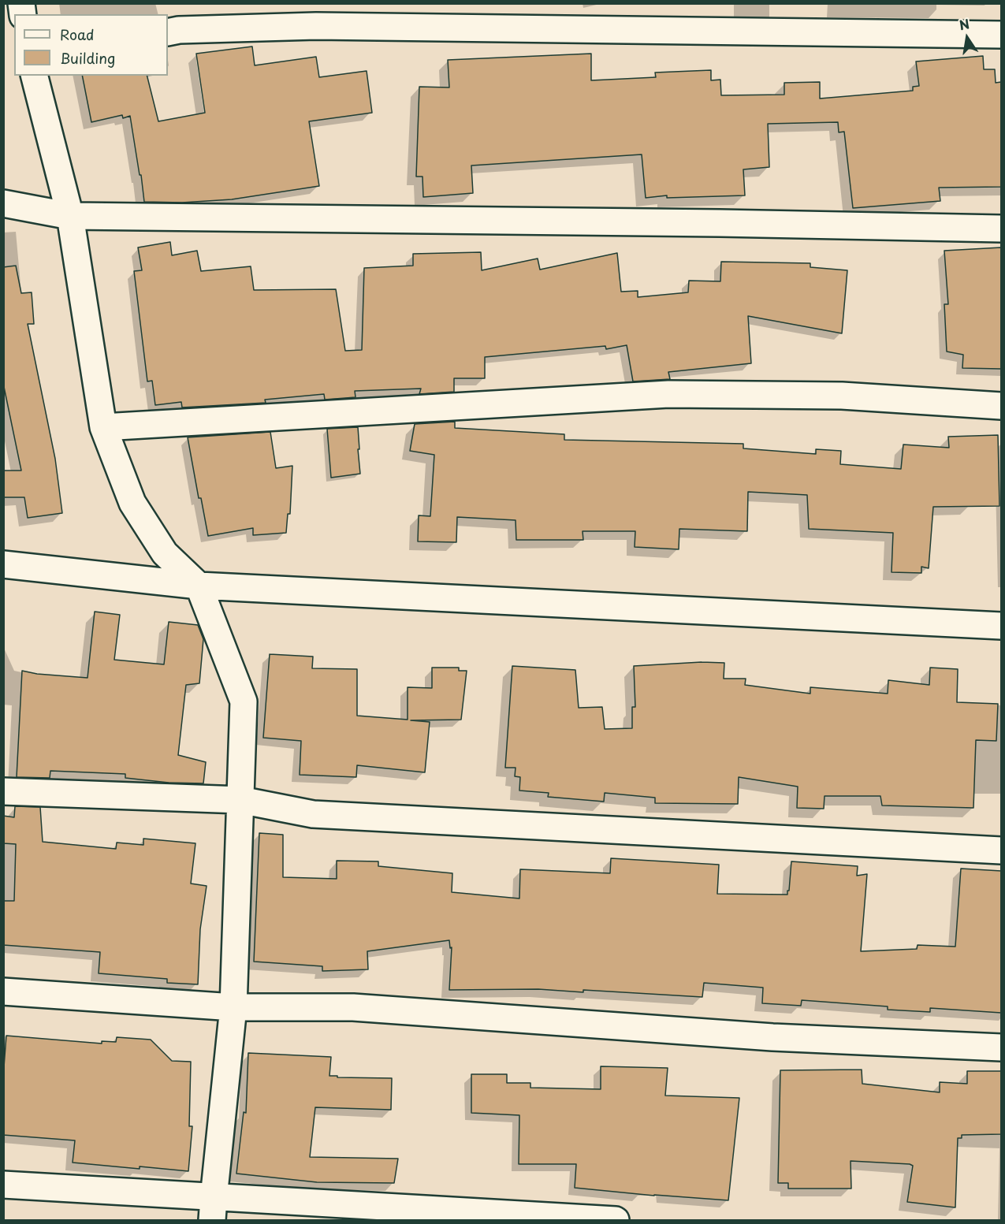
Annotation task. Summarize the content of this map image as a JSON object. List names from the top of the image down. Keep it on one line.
{"legend":["Road","Building"],"north":"top"}
